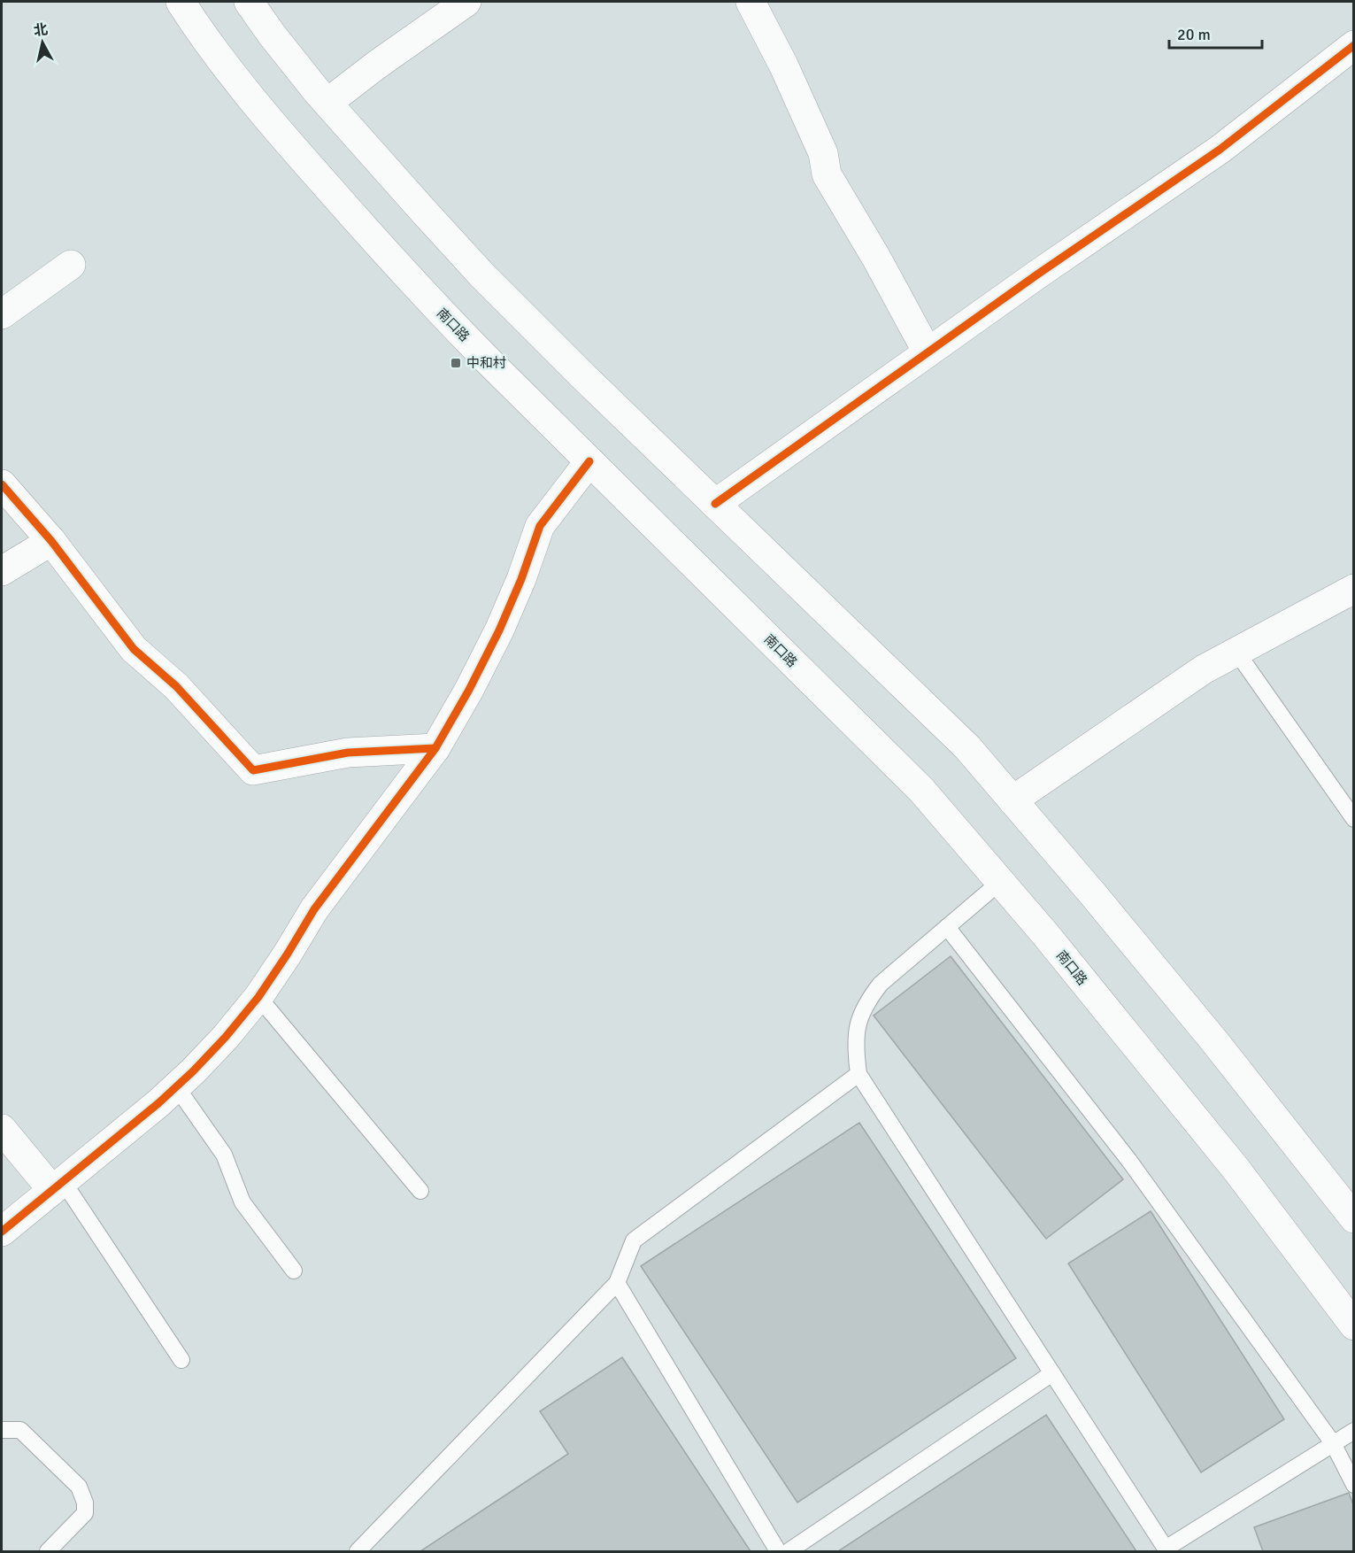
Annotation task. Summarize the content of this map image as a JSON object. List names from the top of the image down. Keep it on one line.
{"streets":{"street":["南口路"]},"places":{"transit":["中和村"]},"scale_bar":"20 m","north":"top"}
